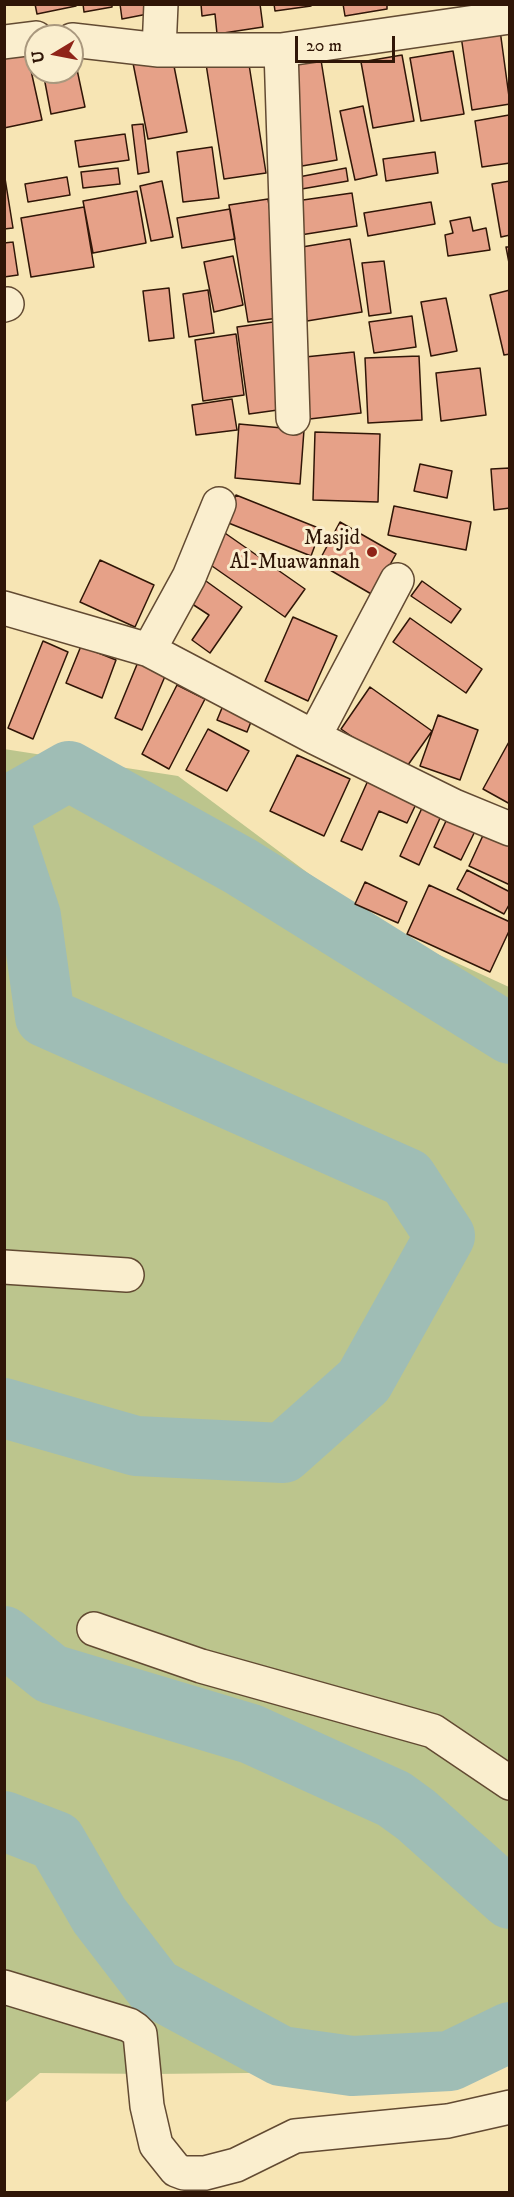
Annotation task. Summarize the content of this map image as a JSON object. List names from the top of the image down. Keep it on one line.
{"places":["Masjid Al-Muawannah"],"scale_bar":"20 m","north":"left"}
